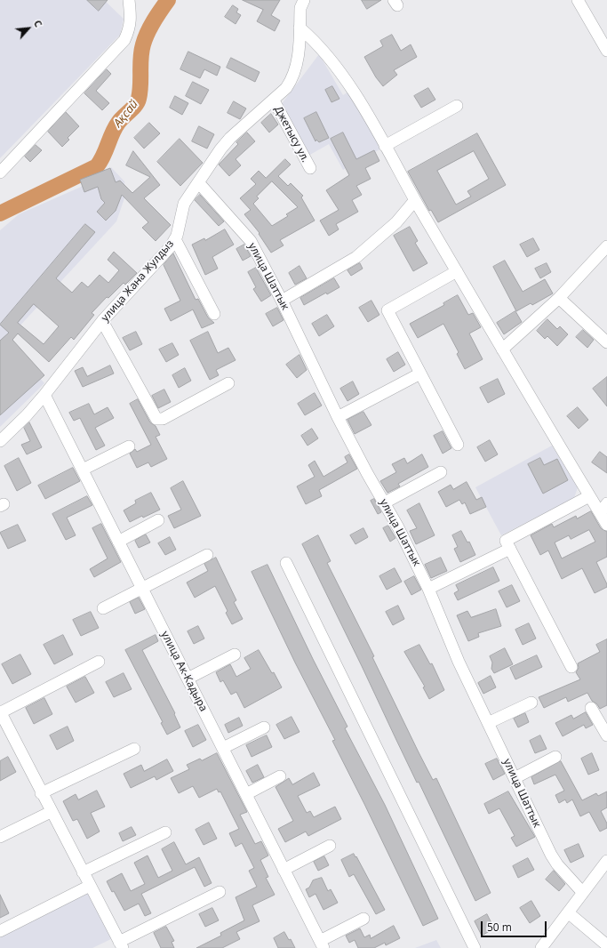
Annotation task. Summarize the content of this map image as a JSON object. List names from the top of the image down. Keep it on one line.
{"streets":{"street":["Джетысу ул.","улица Шаттык","улица Жана Жулдыз","улица Ак-Кадыра"]},"crossings":[["Джетысу ул.","улица Жана Жулдыз"],["улица Шаттык","улица Жана Жулдыз"],["улица Жана Жулдыз","улица Ак-Кадыра"]],"water":["Ақсай"],"scale_bar":"50 m","north":"top right"}
